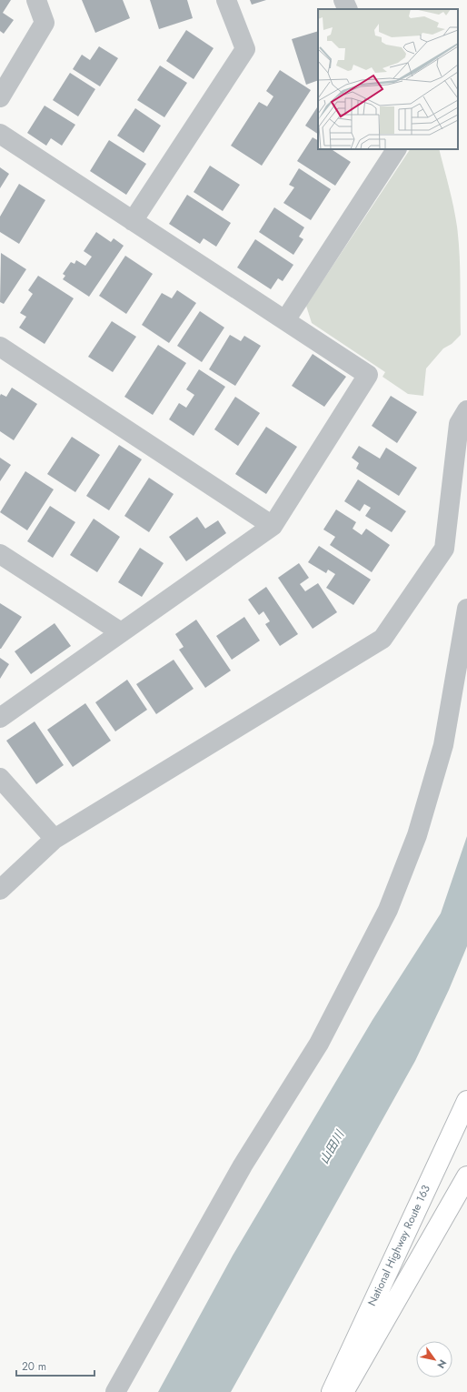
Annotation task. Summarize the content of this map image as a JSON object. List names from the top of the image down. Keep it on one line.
{"streets":{"highway":["National Highway Route 163"]},"water":["山田川"],"scale_bar":"20 m","north":"bottom right"}
